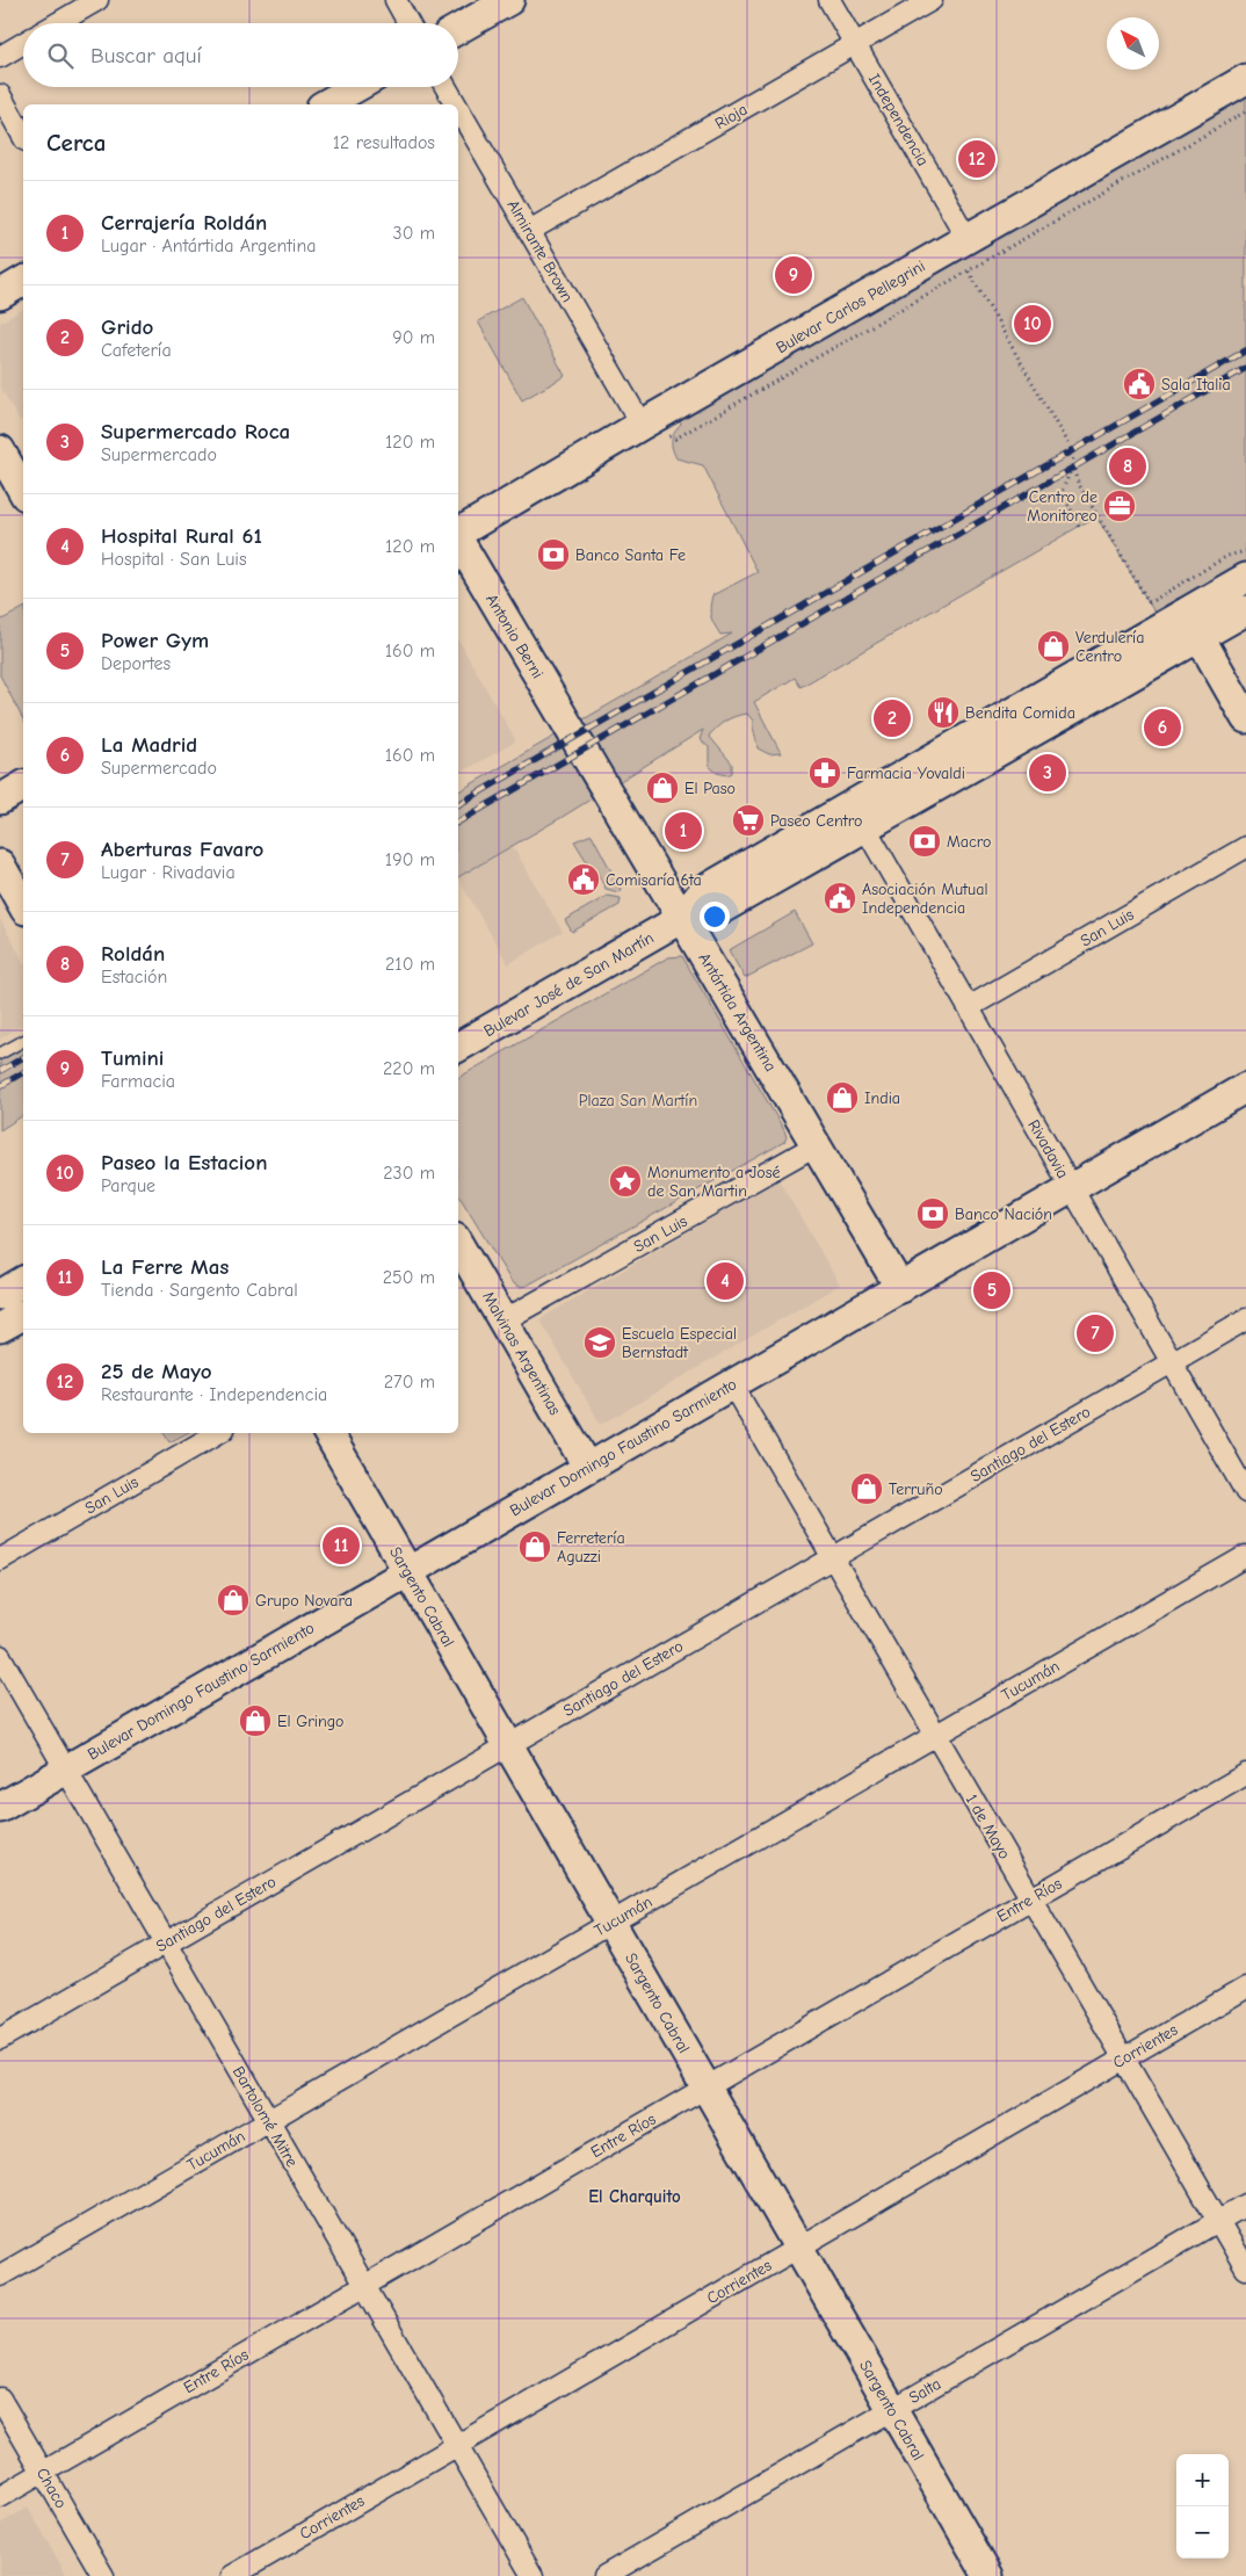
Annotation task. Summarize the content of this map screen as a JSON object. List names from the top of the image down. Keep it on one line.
{"streets":{"main road":["Bulevar Carlos Pellegrini","Antonio Berni","Bulevar José de San Martín","Antártida Argentina","Malvinas Argentinas","Bulevar Domingo Faustino Sarmiento","Sargento Cabral"],"street":["Rioja","Independencia","Almirante Brown","San Luis","Rivadavia","Santiago del Estero","Tucumán","1 de Mayo","Entre Ríos","Corrientes","Bartolomé Mitre","Salta","Chaco"]},"crossings":[["Rioja","Independencia"],["Rioja","Almirante Brown"],["Independencia","Bulevar Carlos Pellegrini"],["Almirante Brown","Bulevar Carlos Pellegrini"],["Antonio Berni","Antártida Argentina"],["San Luis","Antártida Argentina"],["San Luis","Rivadavia"],["San Luis","Malvinas Argentinas"],["Bulevar José de San Martín","Antártida Argentina"],["Bulevar José de San Martín","Rivadavia"],["Antártida Argentina","Bulevar Domingo Faustino Sarmiento"],["Rivadavia","Santiago del Estero"],["Rivadavia","Bulevar Domingo Faustino Sarmiento"],["Malvinas Argentinas","Bulevar Domingo Faustino Sarmiento"],["Santiago del Estero","Sargento Cabral"],["Santiago del Estero","1 de Mayo"],["Santiago del Estero","Bartolomé Mitre"],["Bulevar Domingo Faustino Sarmiento","Sargento Cabral"],["Bulevar Domingo Faustino Sarmiento","1 de Mayo"],["Bulevar Domingo Faustino Sarmiento","Bartolomé Mitre"],["Sargento Cabral","Tucumán"],["Sargento Cabral","Entre Ríos"],["Sargento Cabral","Corrientes"],["Sargento Cabral","Salta"],["Tucumán","1 de Mayo"],["Tucumán","Bartolomé Mitre"],["1 de Mayo","Entre Ríos"],["1 de Mayo","Corrientes"],["1 de Mayo","Salta"],["Entre Ríos","Bartolomé Mitre"],["Entre Ríos","Chaco"],["Corrientes","Bartolomé Mitre"]],"districts":["El Charquito"],"parks":["Plaza San Martín"],"places":{"public building":["Sala Italia","Comisaría 6ta","Asociación Mutual Independencia"],"office":["Centro de Monitoreo"],"bank":["Banco Santa Fe","Macro","Banco Nación"],"shop":["Verdulería Centro","El Paso","India","Terruño","Ferretería Aguzzi","Grupo Novara","El Gringo"],"restaurant":["Bendita Comida"],"pharmacy":["Farmacia Yovaldi"],"supermarket":["Paseo Centro"],"place":["Monumento a José de San Martin"],"school or university":["Escuela Especial Bernstadt"]},"north":"top left","page":{"search":"Buscar aquí","heading":["Cerca","12 resultados"],"pins":["12","9","10","8","2","6","3","1","4","5","7","11"],"list":[{"mark":"1","name":"Cerrajería Roldán","note":"Lugar · Antártida Argentina","value":"30 m"},{"mark":"2","name":"Grido","note":"Cafetería","value":"90 m"},{"mark":"3","name":"Supermercado Roca","note":"Supermercado","value":"120 m"},{"mark":"4","name":"Hospital Rural 61","note":"Hospital · San Luis","value":"120 m"},{"mark":"5","name":"Power Gym","note":"Deportes","value":"160 m"},{"mark":"6","name":"La Madrid","note":"Supermercado","value":"160 m"},{"mark":"7","name":"Aberturas Favaro","note":"Lugar · Rivadavia","value":"190 m"},{"mark":"8","name":"Roldán","note":"Estación","value":"210 m"},{"mark":"9","name":"Tumini","note":"Farmacia","value":"220 m"},{"mark":"10","name":"Paseo la Estacion","note":"Parque","value":"230 m"},{"mark":"11","name":"La Ferre Mas","note":"Tienda · Sargento Cabral","value":"250 m"},{"mark":"12","name":"25 de Mayo","note":"Restaurante · Independencia","value":"270 m"}],"map_buttons":["+","−"]}}
